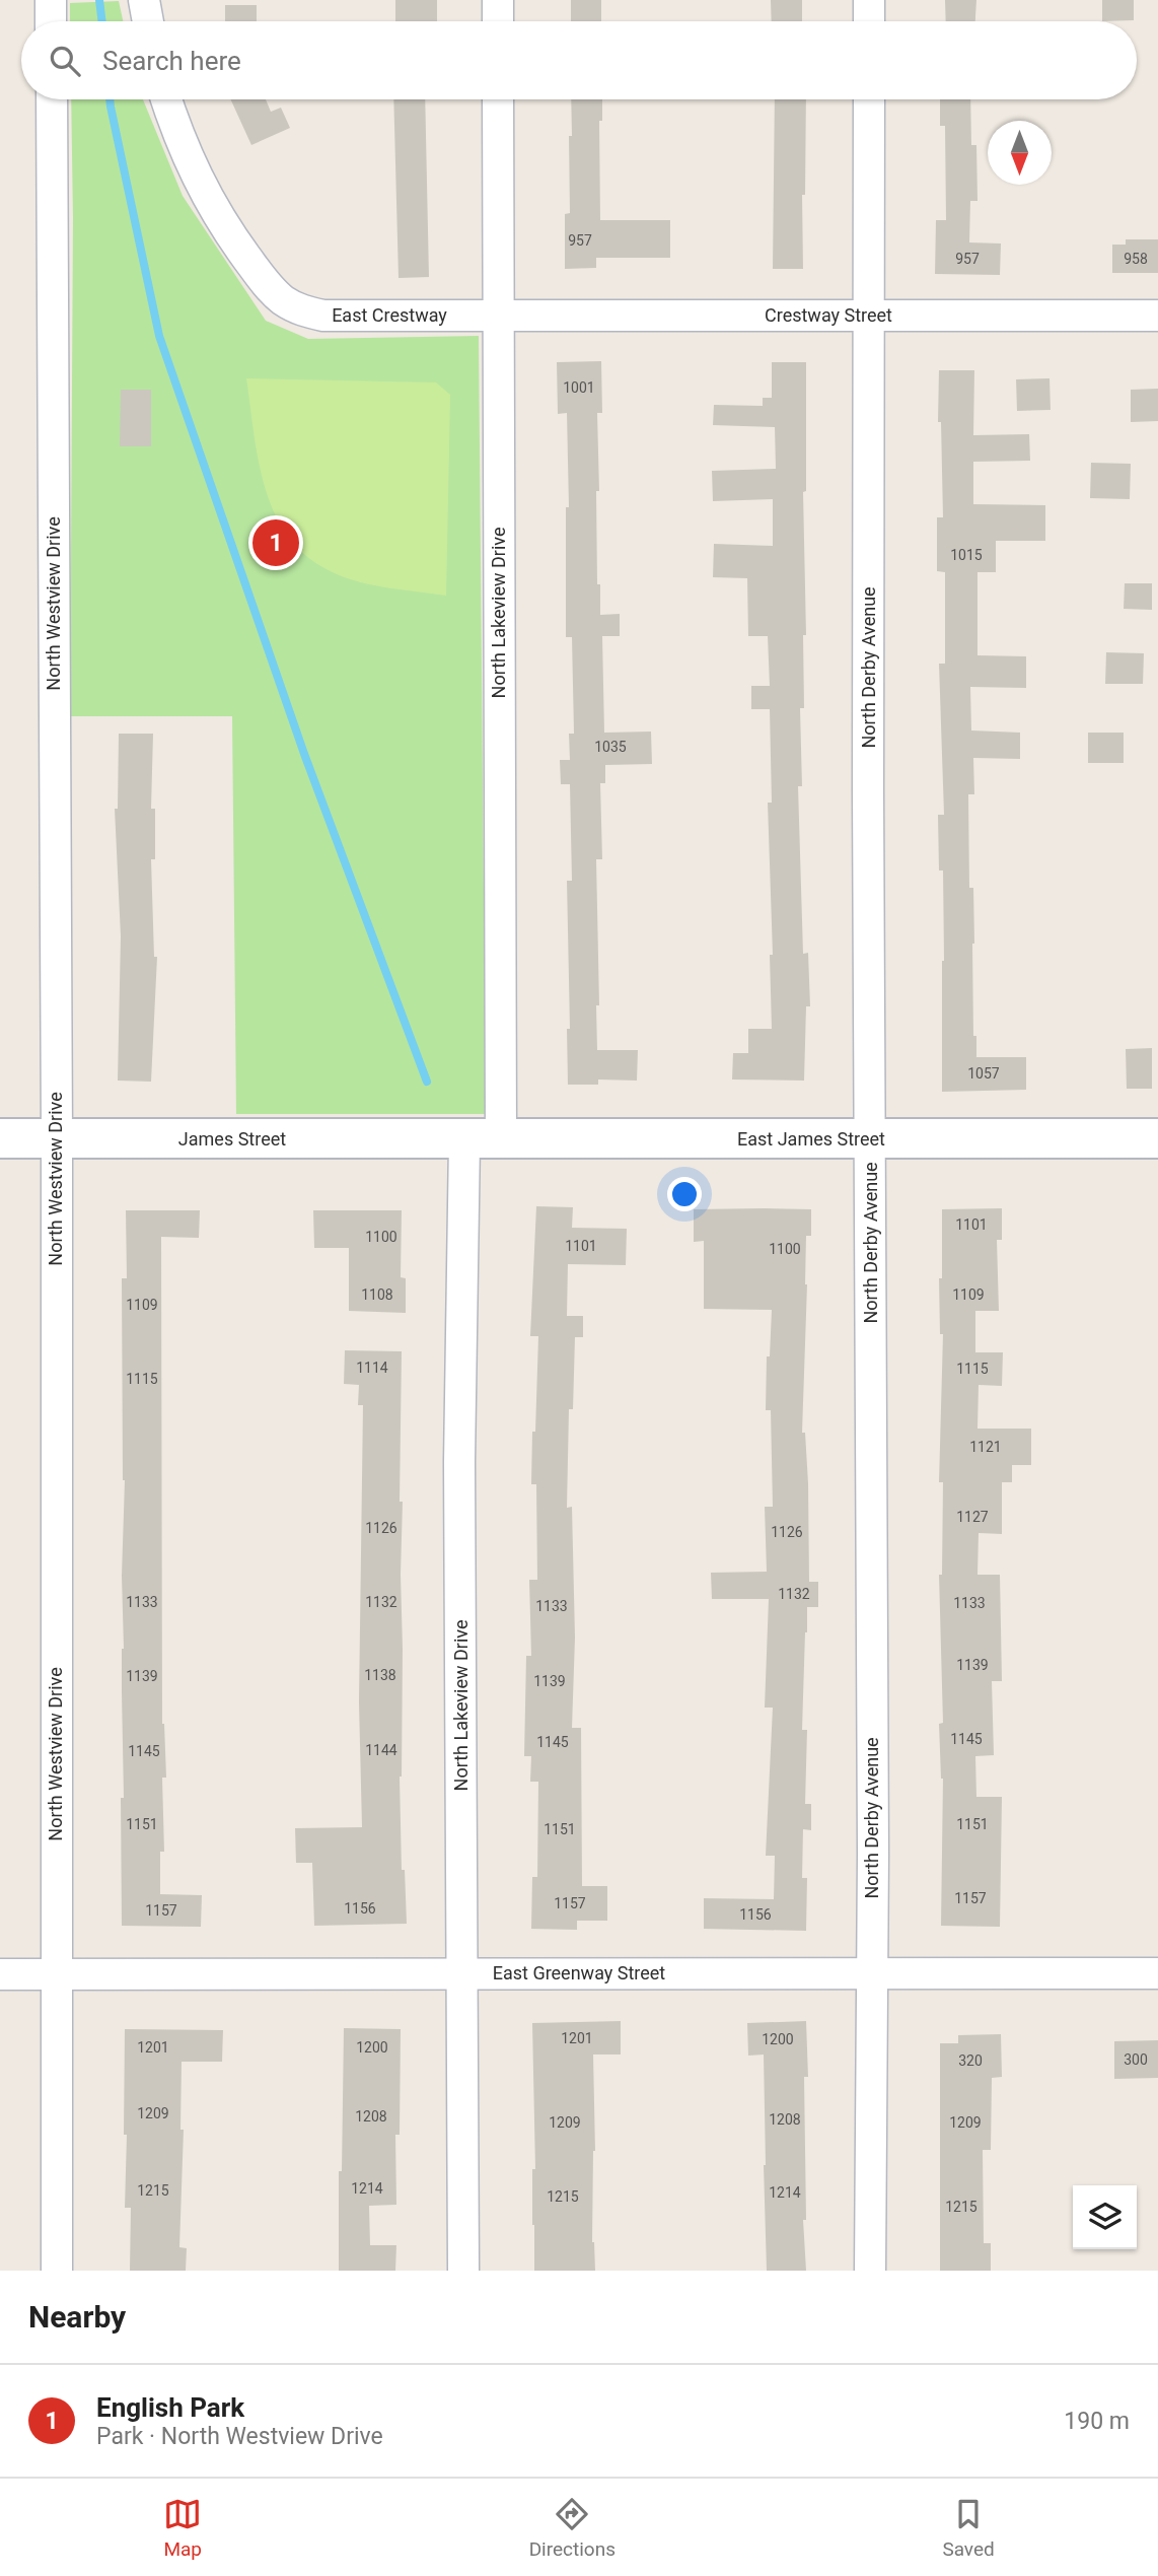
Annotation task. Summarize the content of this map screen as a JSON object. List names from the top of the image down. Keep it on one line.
{"streets":{"street":["East Crestway","Crestway Street","North Westview Drive","North Lakeview Drive","North Derby Avenue","James Street","East James Street","East Greenway Street"]},"crossings":[["East Crestway","Crestway Street"],["East Crestway","North Lakeview Drive"],["Crestway Street","North Lakeview Drive"],["Crestway Street","North Derby Avenue"],["North Westview Drive","James Street"],["North Westview Drive","East Greenway Street"],["North Lakeview Drive","James Street"],["North Lakeview Drive","East James Street"],["North Lakeview Drive","East Greenway Street"],["North Derby Avenue","East James Street"],["North Derby Avenue","East Greenway Street"],["James Street","East James Street"]],"house_numbers":["957","957","958","1001","1015","1035","1057","1101","1100","1101","1100","1108","1109","1109","1114","1115","1115","1121","1127","1126","1126","1132","1133","1132","1133","1133","1139","1138","1139","1139","1145","1145","1144","1145","1151","1151","1151","1157","1157","1156","1157","1156","1201","1200","1201","1200","300","320","1209","1208","1208","1209","1209","1214","1215","1214","1215","1215"],"north":"bottom","page":{"search":"Search here","pins":"1","heading":"Nearby","list":[{"mark":"1","name":"English Park","note":"Park · North Westview Drive","value":"190 m"}],"nav":["Map","Directions","Saved"]}}
